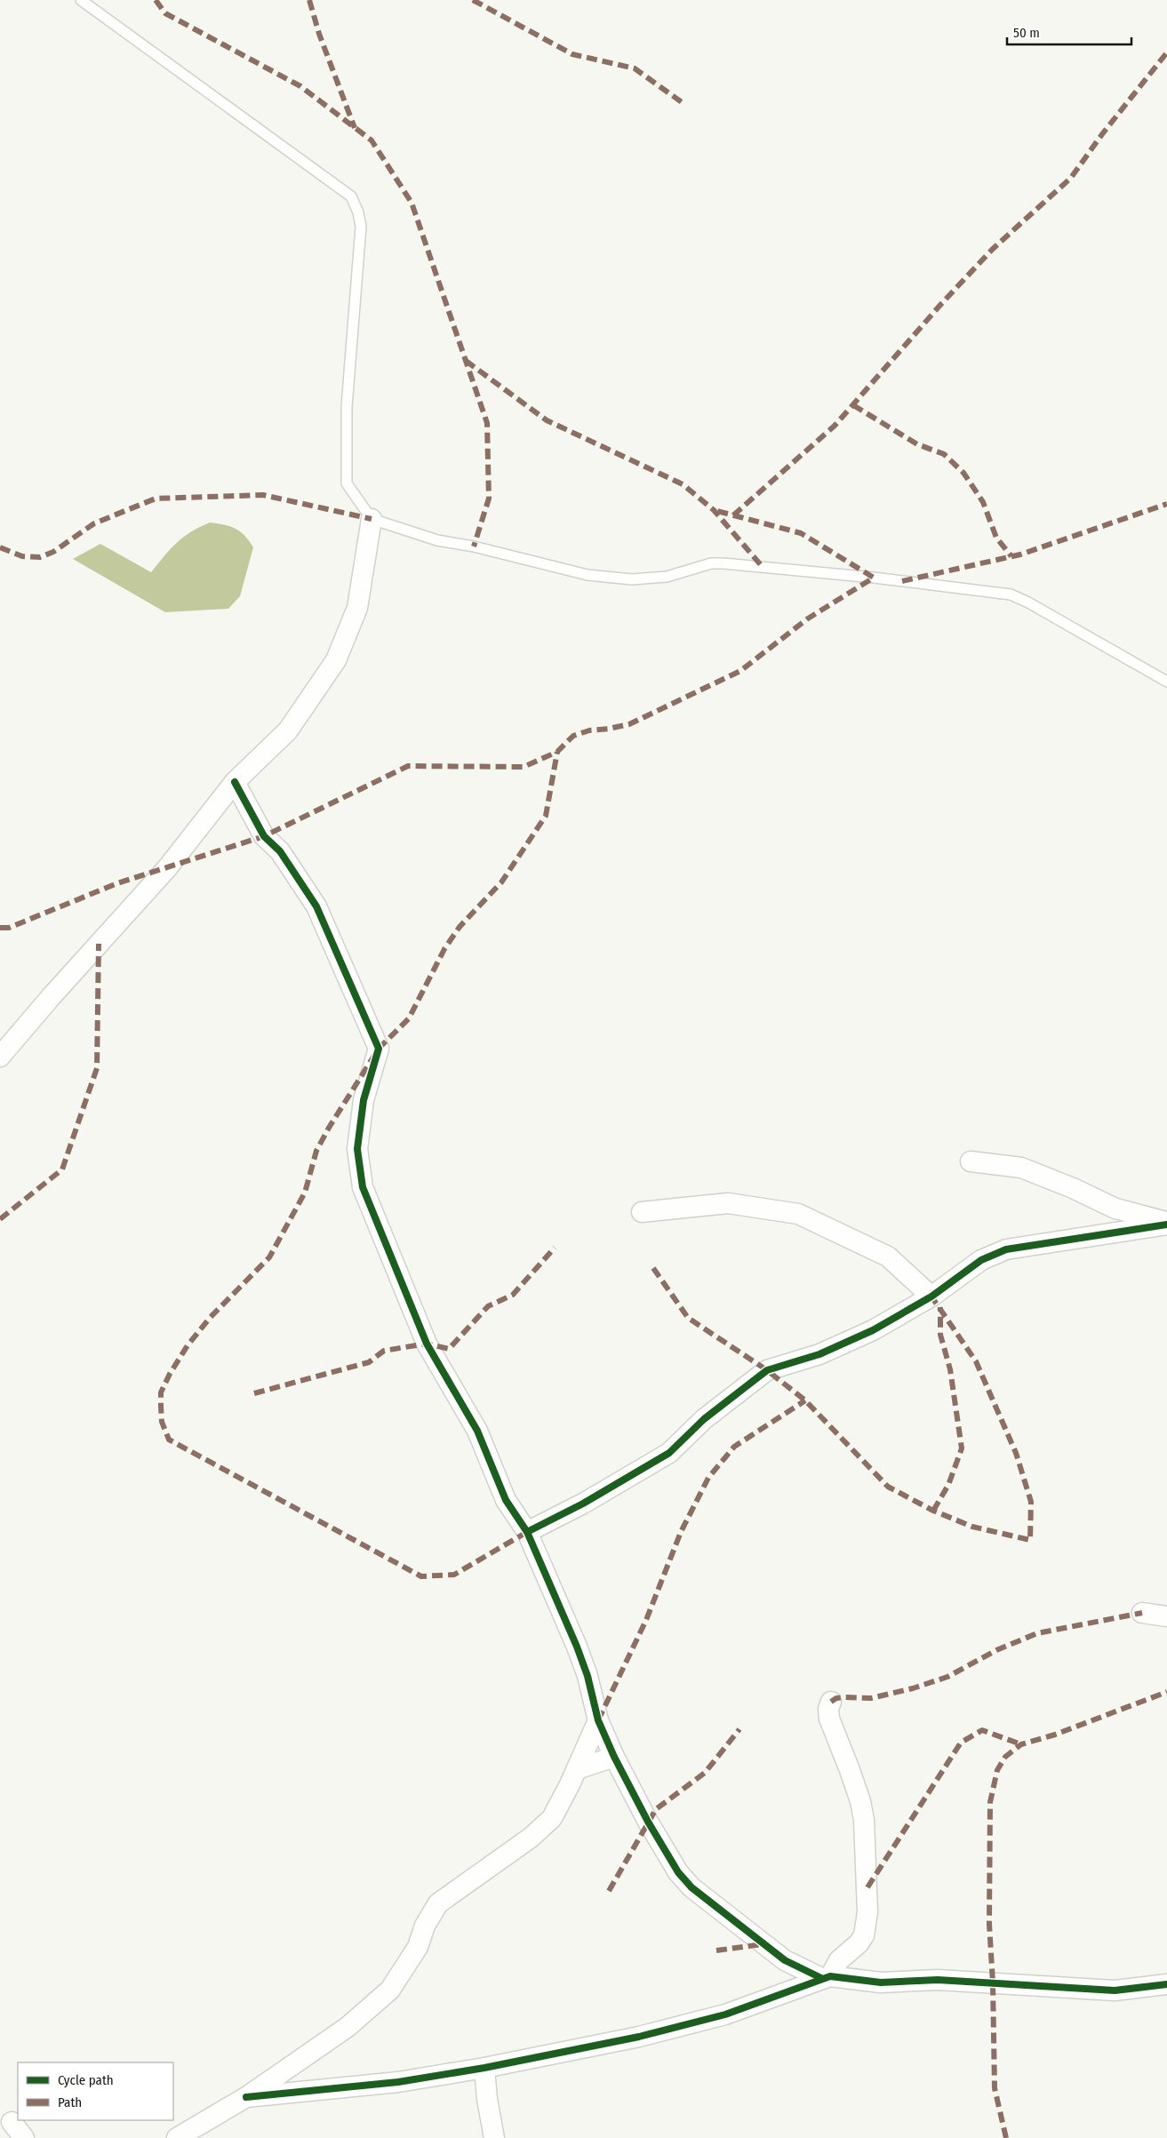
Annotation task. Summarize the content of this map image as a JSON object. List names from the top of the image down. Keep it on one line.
{"legend":["Cycle path","Path"],"scale_bar":"50 m"}
